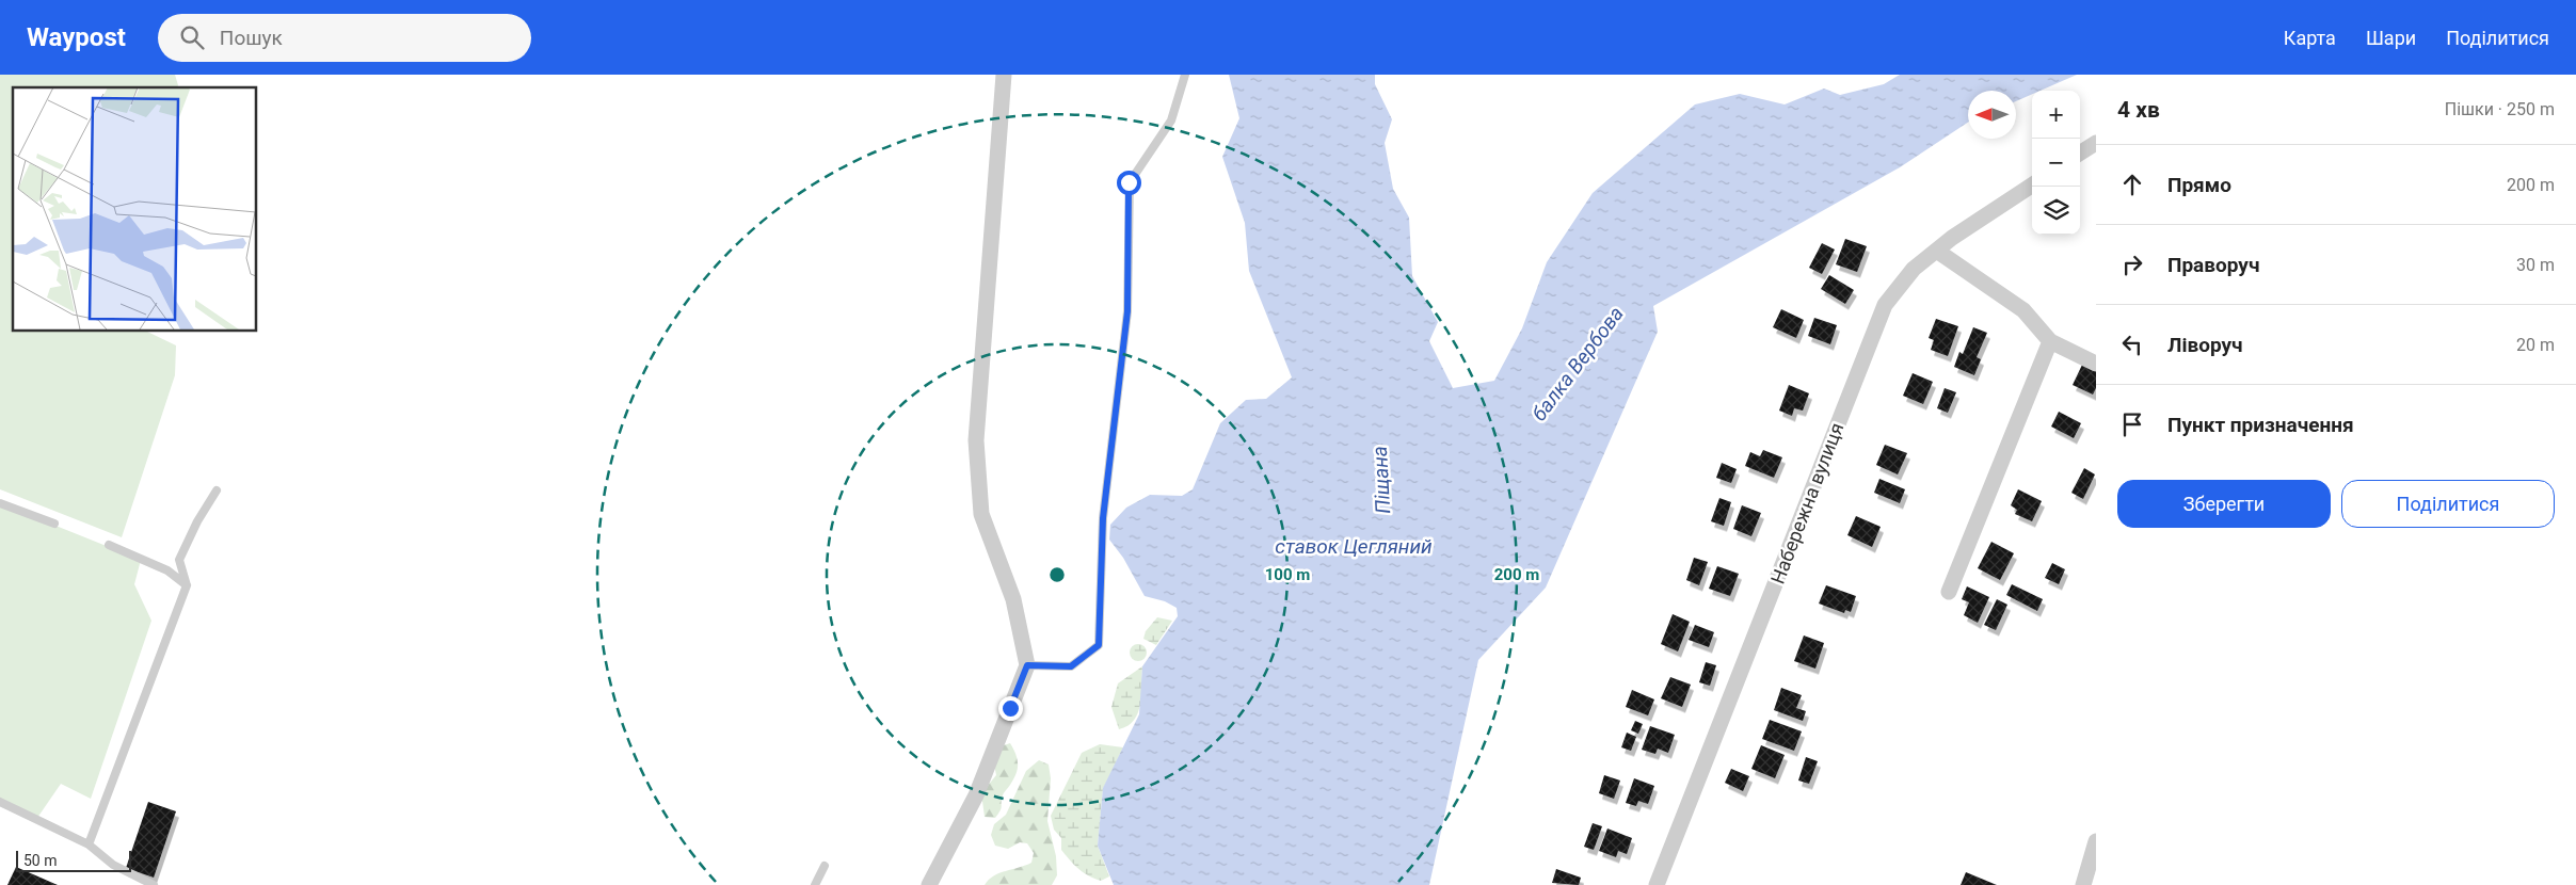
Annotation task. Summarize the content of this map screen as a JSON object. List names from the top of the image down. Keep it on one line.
{"streets":{"street":["Набережна вулиця"]},"water":["балка Вербова","Піщана","ставок Цегляний"],"scale_bar":"50 m","north":"left","page":{"header":"Waypost","search":"Пошук","nav":["Карта","Шари","Поділитися"],"heading":["4 хв","Пішки · 250 m"],"map_buttons":["+","−"],"list":[["Прямо","200 m"],["Праворуч","30 m"],["Ліворуч","20 m"],"Пункт призначення"],"buttons":["Зберегти","Поділитися"],"scale":"50 m"},"rings":["100 m","200 m"]}
